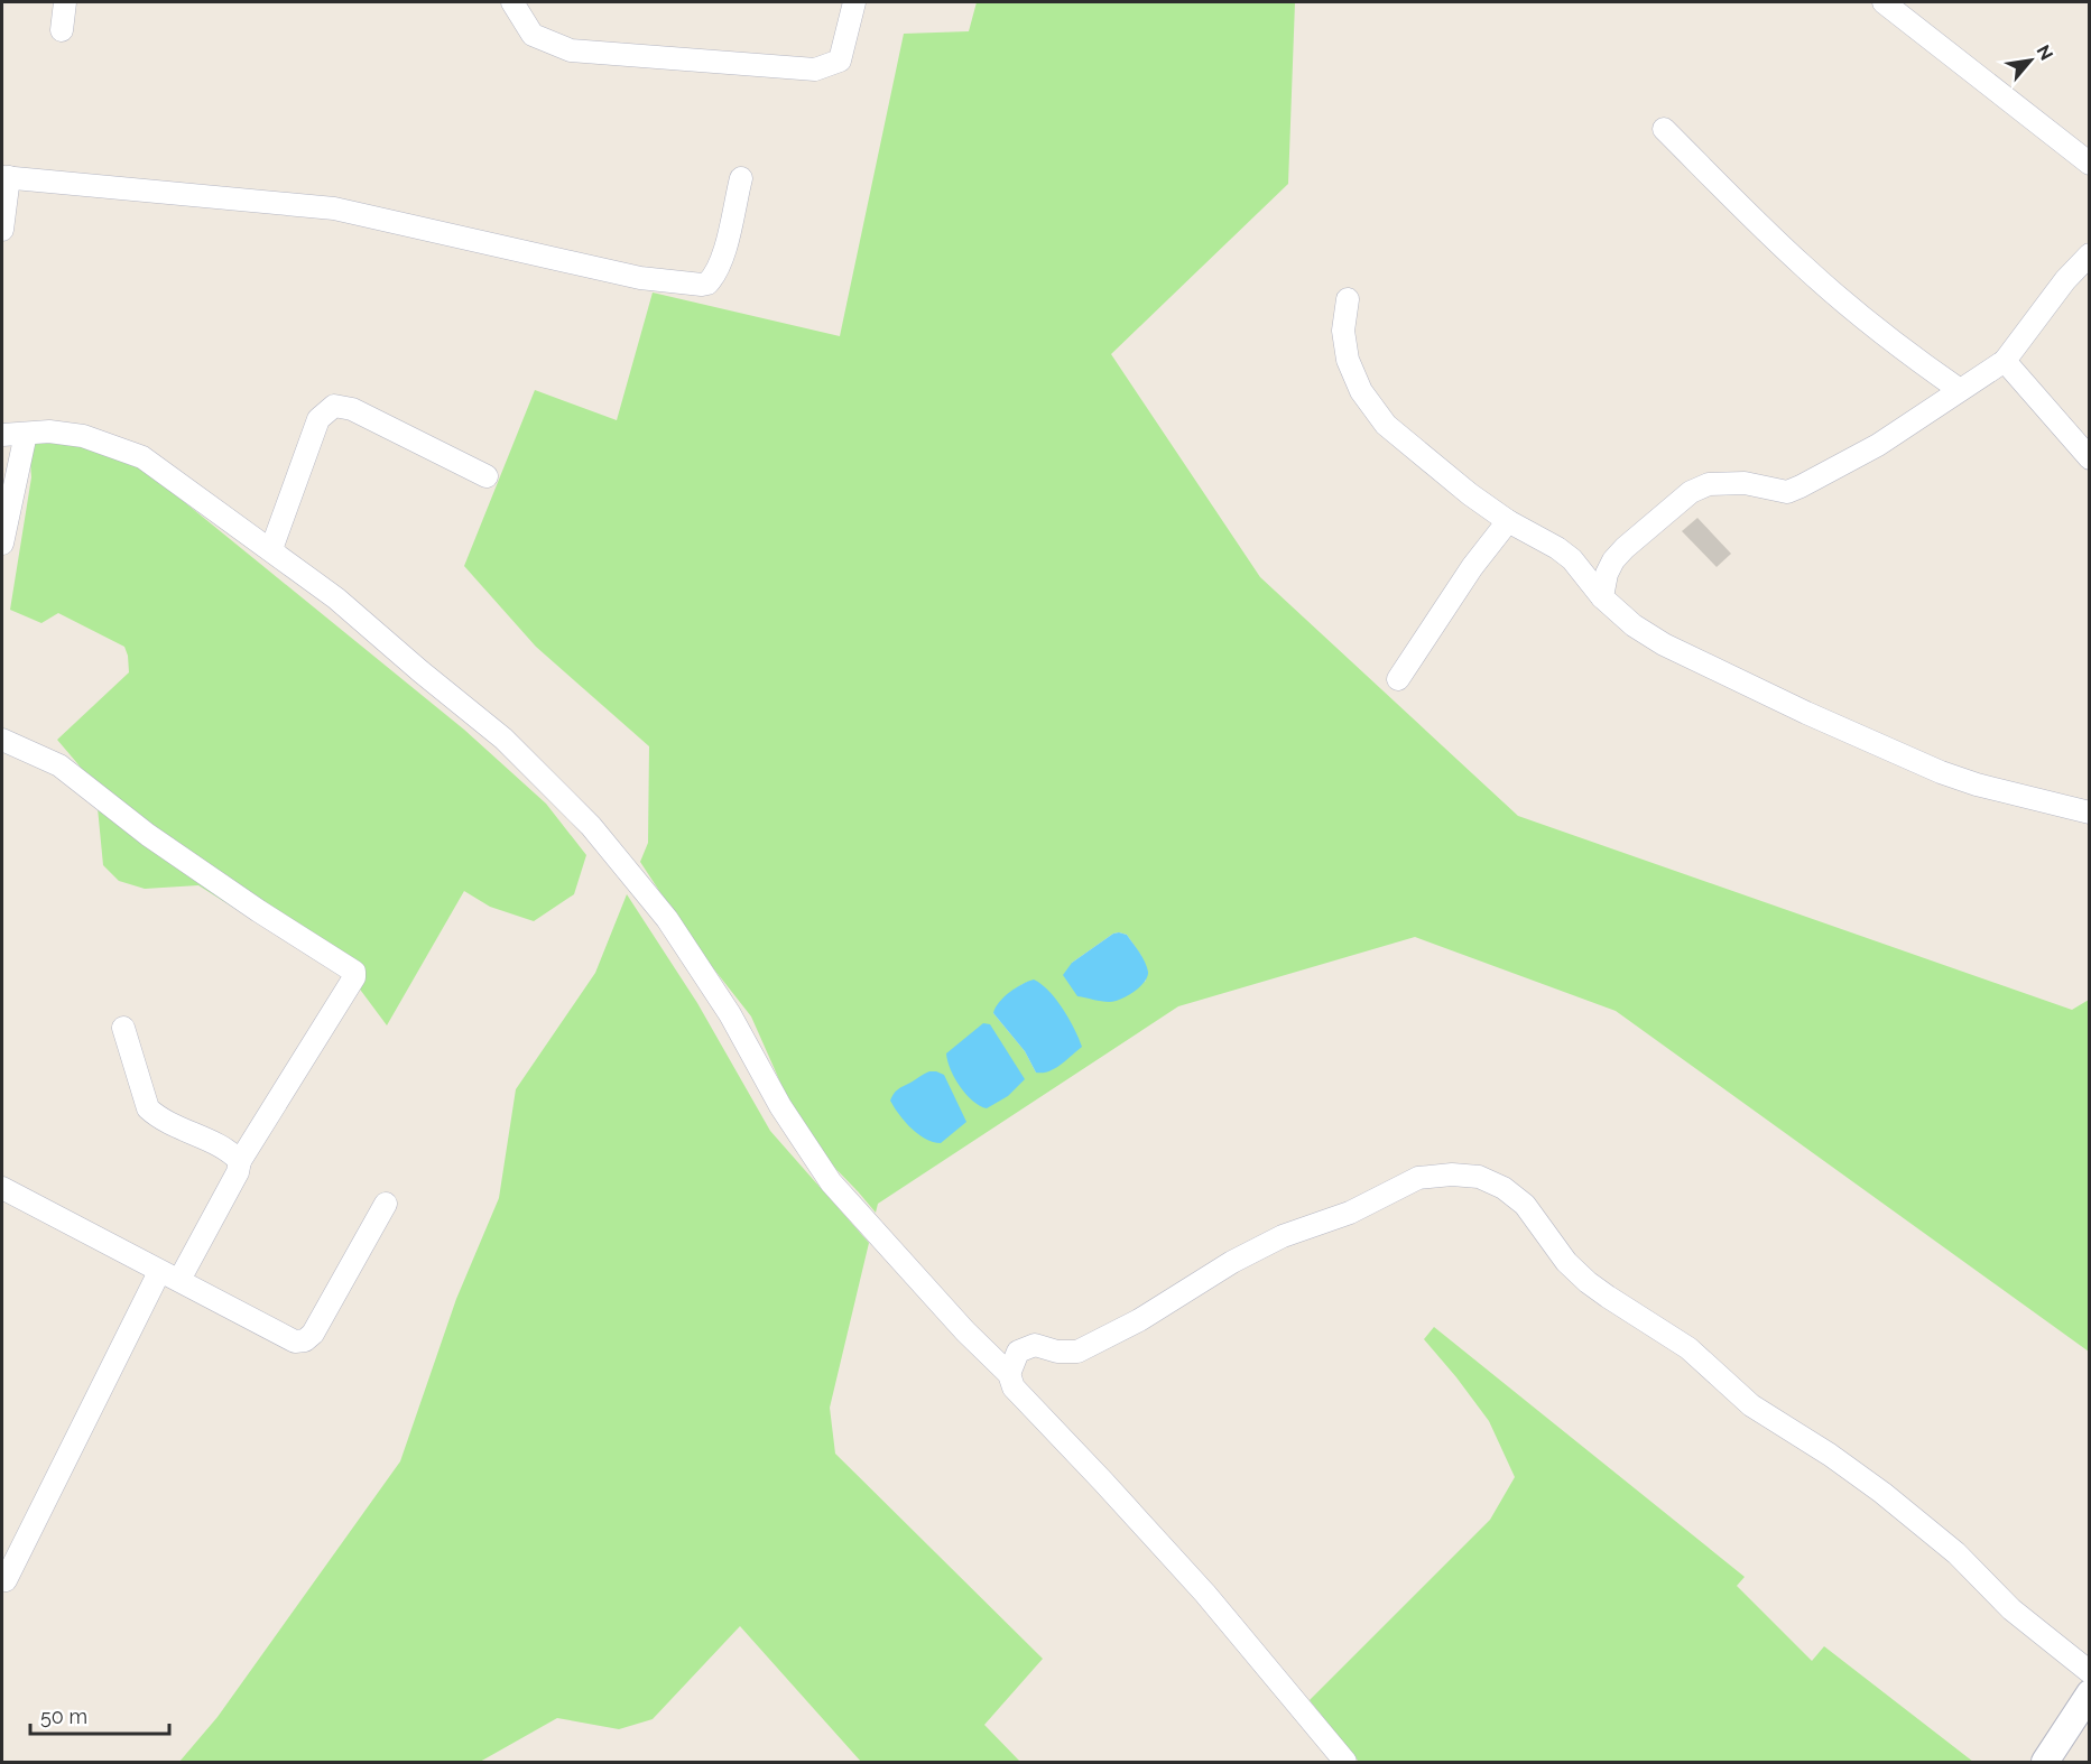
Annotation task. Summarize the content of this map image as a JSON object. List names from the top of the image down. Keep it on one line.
{"scale_bar":"50 m","north":"top right"}
